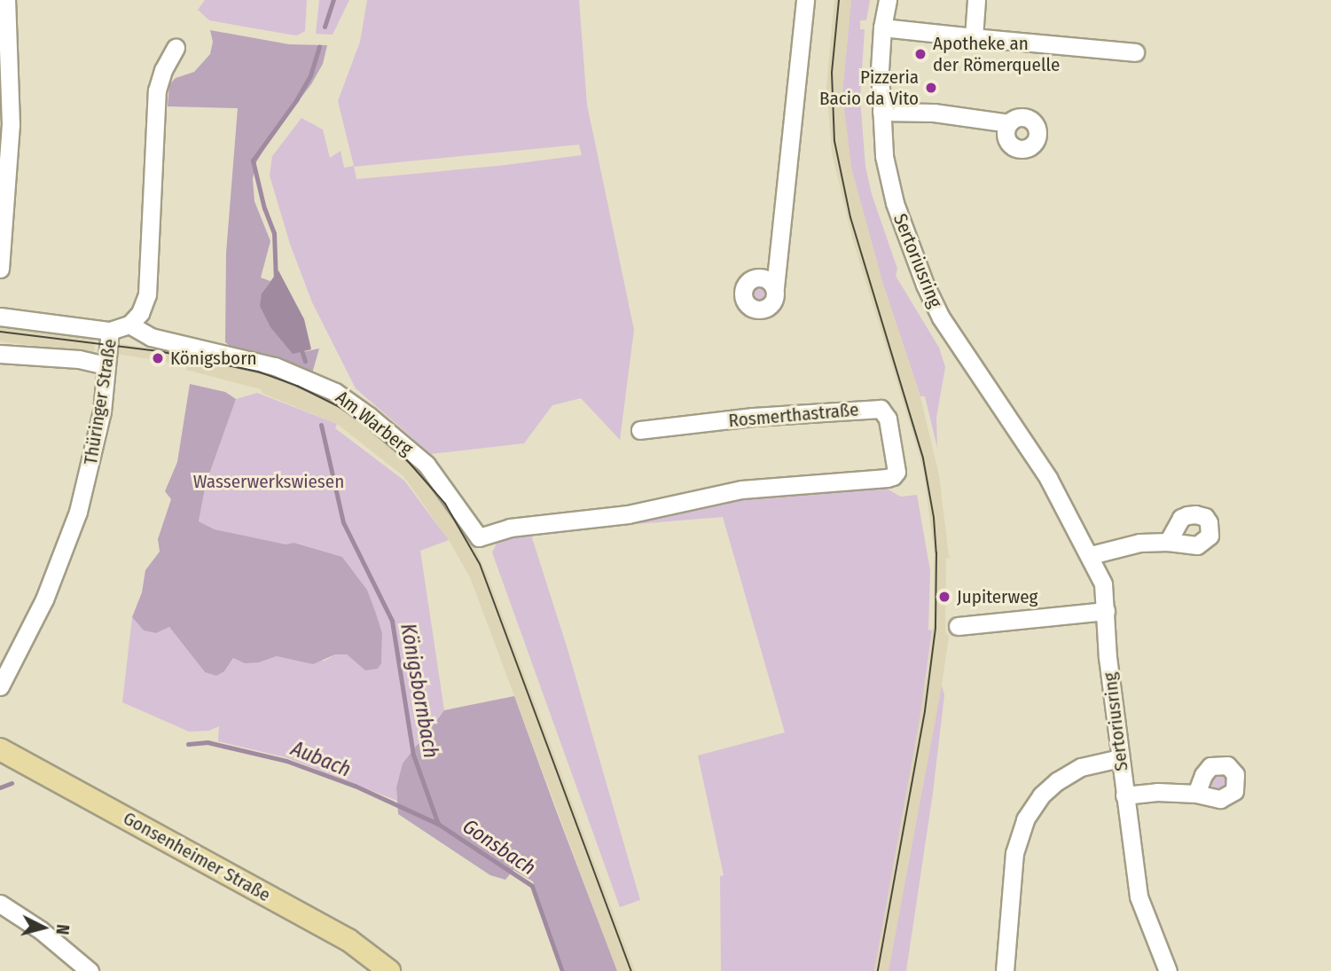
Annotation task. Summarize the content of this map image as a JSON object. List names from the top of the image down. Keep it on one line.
{"streets":{"main road":["Gonsenheimer Straße"],"street":["Sertoriusring","Thüringer Straße","Rosmerthastraße","Am Warberg"]},"crossings":[["Thüringer Straße","Am Warberg"],["Rosmerthastraße","Am Warberg"]],"water":["Königsbornbach","Aubach","Gonsbach"],"parks":["Wasserwerkswiesen"],"places":["Apotheke an der Römerquelle","Pizzeria Bacio da Vito","Königsborn","Jupiterweg"],"north":"right"}
